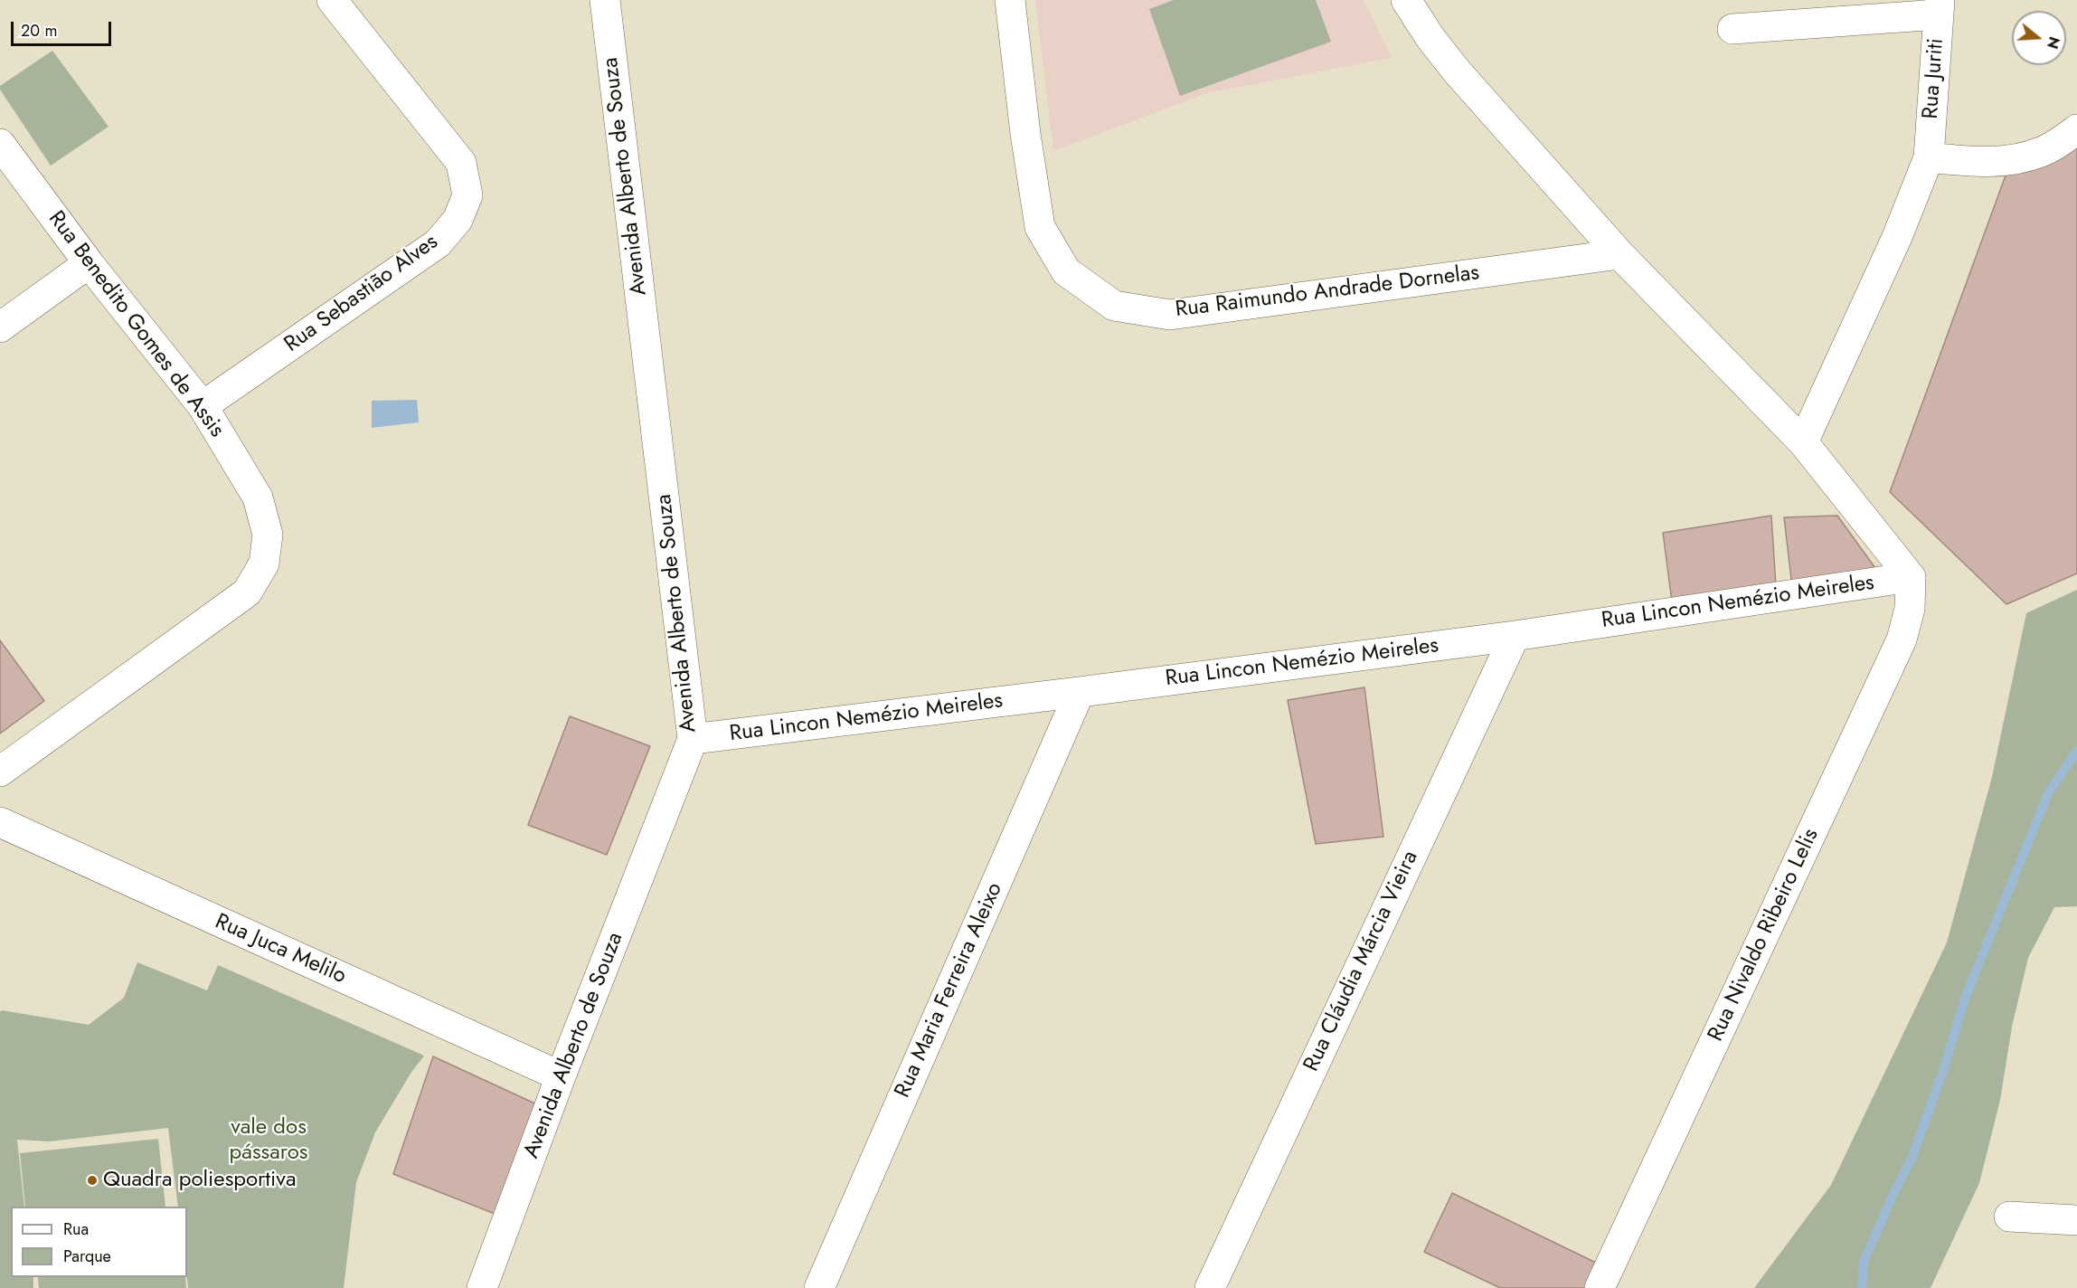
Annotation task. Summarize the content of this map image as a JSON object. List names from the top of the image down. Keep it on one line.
{"streets":{"street":["Rua Juriti","Avenida Alberto de Souza","Rua Raimundo Andrade Dornelas","Rua Sebastião Alves","Rua Benedito Gomes de Assis","Rua Lincon Nemézio Meireles","Rua Nivaldo Ribeiro Lelis","Rua Juca Melilo","Rua Cláudia Márcia Vieira","Rua Maria Ferreira Aleixo"]},"crossings":[["Avenida Alberto de Souza","Rua Lincon Nemézio Meireles"],["Avenida Alberto de Souza","Rua Juca Melilo"],["Rua Sebastião Alves","Rua Benedito Gomes de Assis"],["Rua Lincon Nemézio Meireles","Rua Nivaldo Ribeiro Lelis"],["Rua Lincon Nemézio Meireles","Rua Cláudia Márcia Vieira"],["Rua Lincon Nemézio Meireles","Rua Maria Ferreira Aleixo"]],"parks":["vale dos pássaros"],"places":["Quadra poliesportiva"],"legend":["Rua","Parque"],"scale_bar":"20 m","north":"right"}
